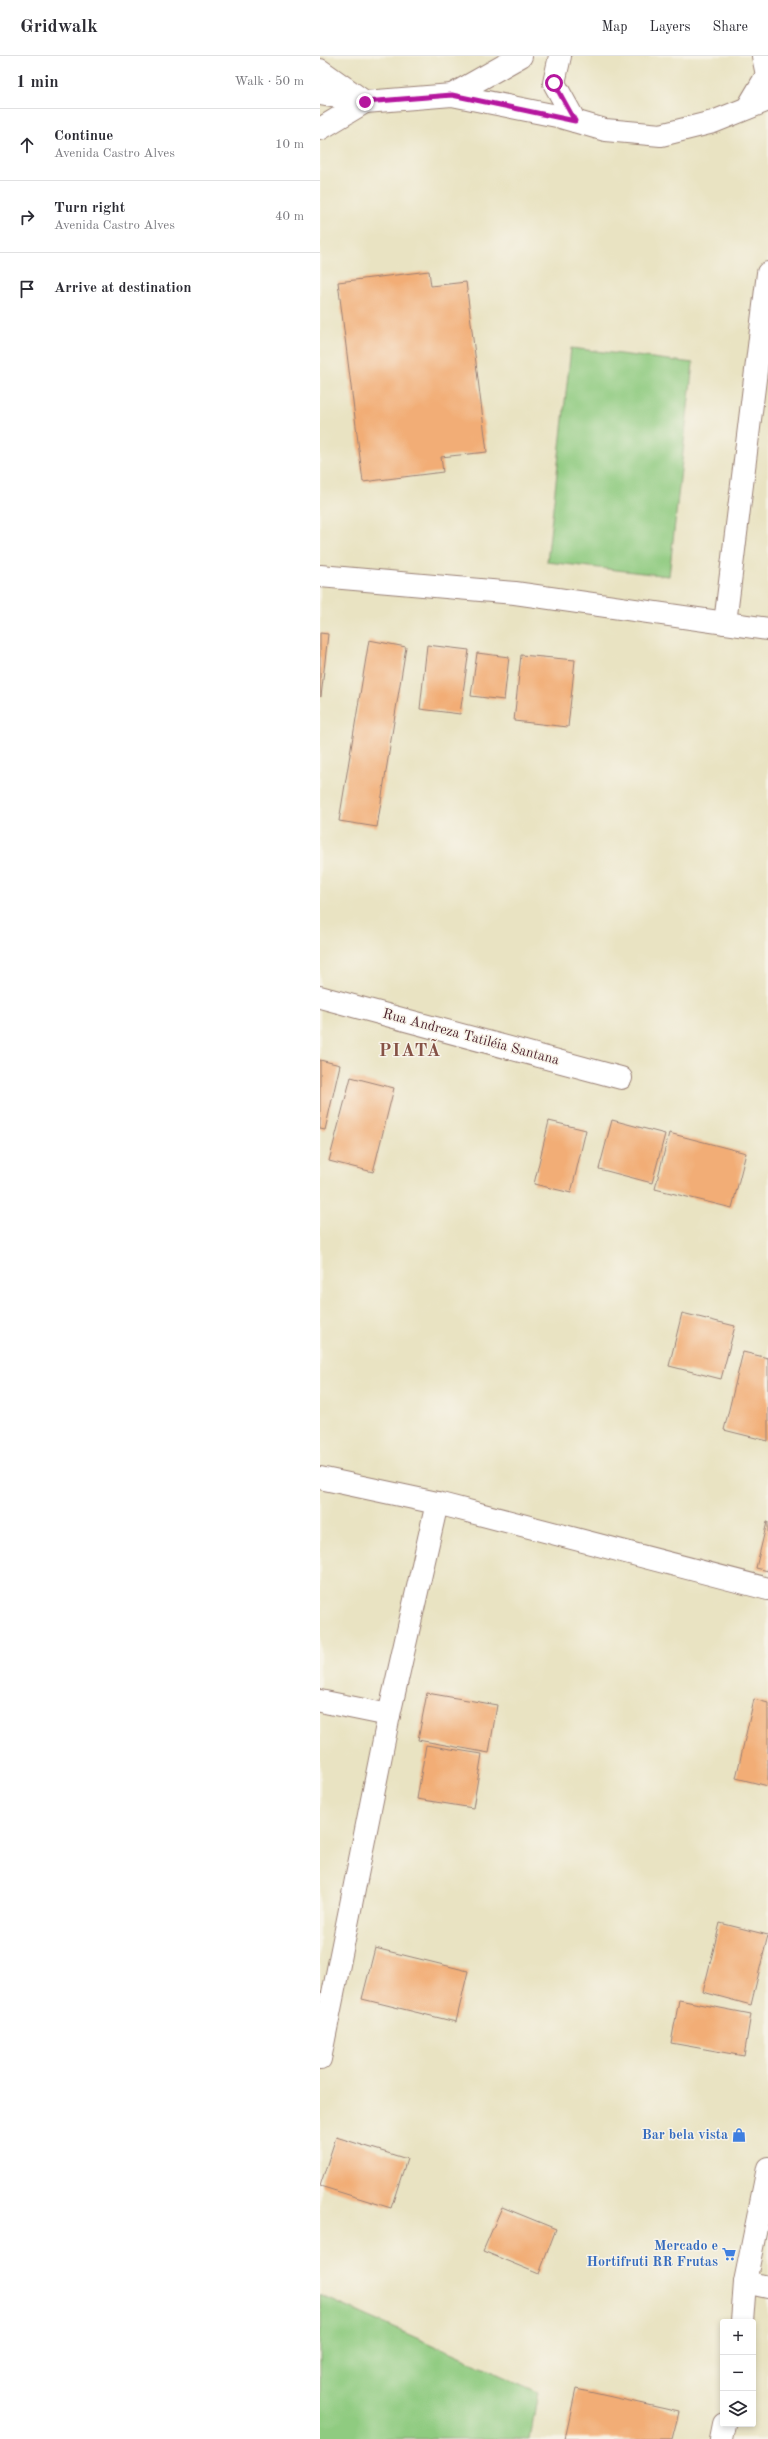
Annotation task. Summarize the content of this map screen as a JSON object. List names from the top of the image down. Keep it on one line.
{"streets":{"street":["Rua Andreza Tatiléia Santana"]},"districts":["PIATÃ"],"places":{"shop":["Bar bela vista"],"supermarket":["Mercado e Hortifruti RR Frutas"]},"page":{"header":"Gridwalk","nav":["Map","Layers","Share"],"heading":["1 min","Walk · 50 m"],"list":[["Continue","Avenida Castro Alves","10 m"],["Turn right","Avenida Castro Alves","40 m"],"Arrive at destination"],"map_buttons":["+","−"]}}
